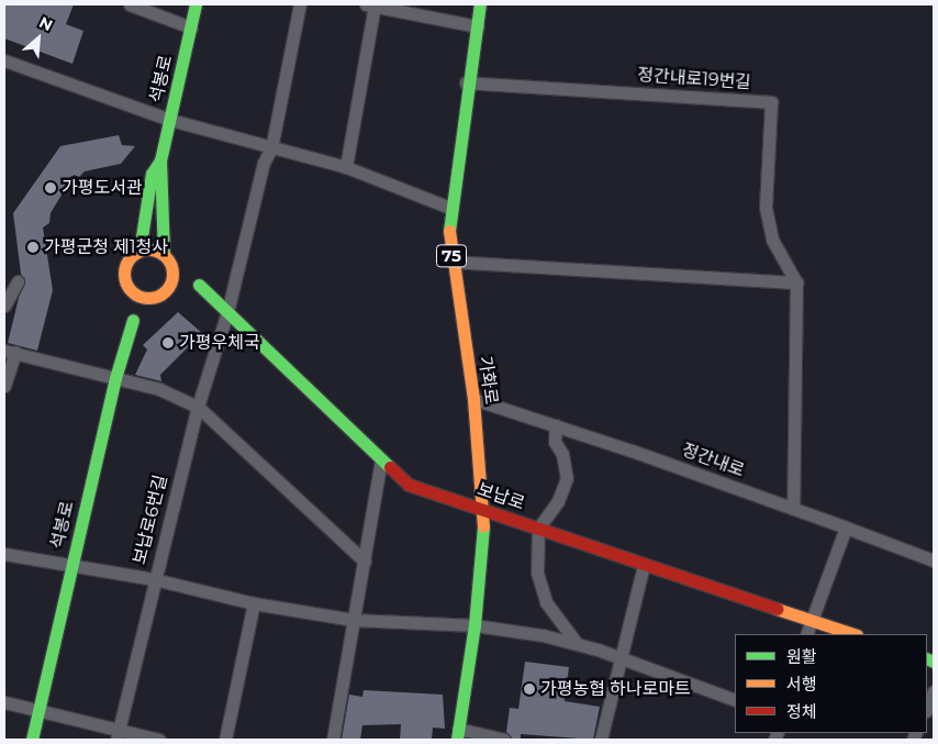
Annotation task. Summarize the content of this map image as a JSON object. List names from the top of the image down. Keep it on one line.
{"streets":{"main road":["석봉로","75","가화로","보납로"],"street":["정간내로19번길","정간내로","보납로6번길"]},"crossings":[["정간내로19번길","가화로"],["가화로","정간내로"],["가화로","보납로"],["보납로","보납로6번길"]],"places":["가평도서관","가평군청 제1청사","가평우체국","가평농협 하나로마트"],"legend":["원활","서행","정체"],"north":"top right"}
